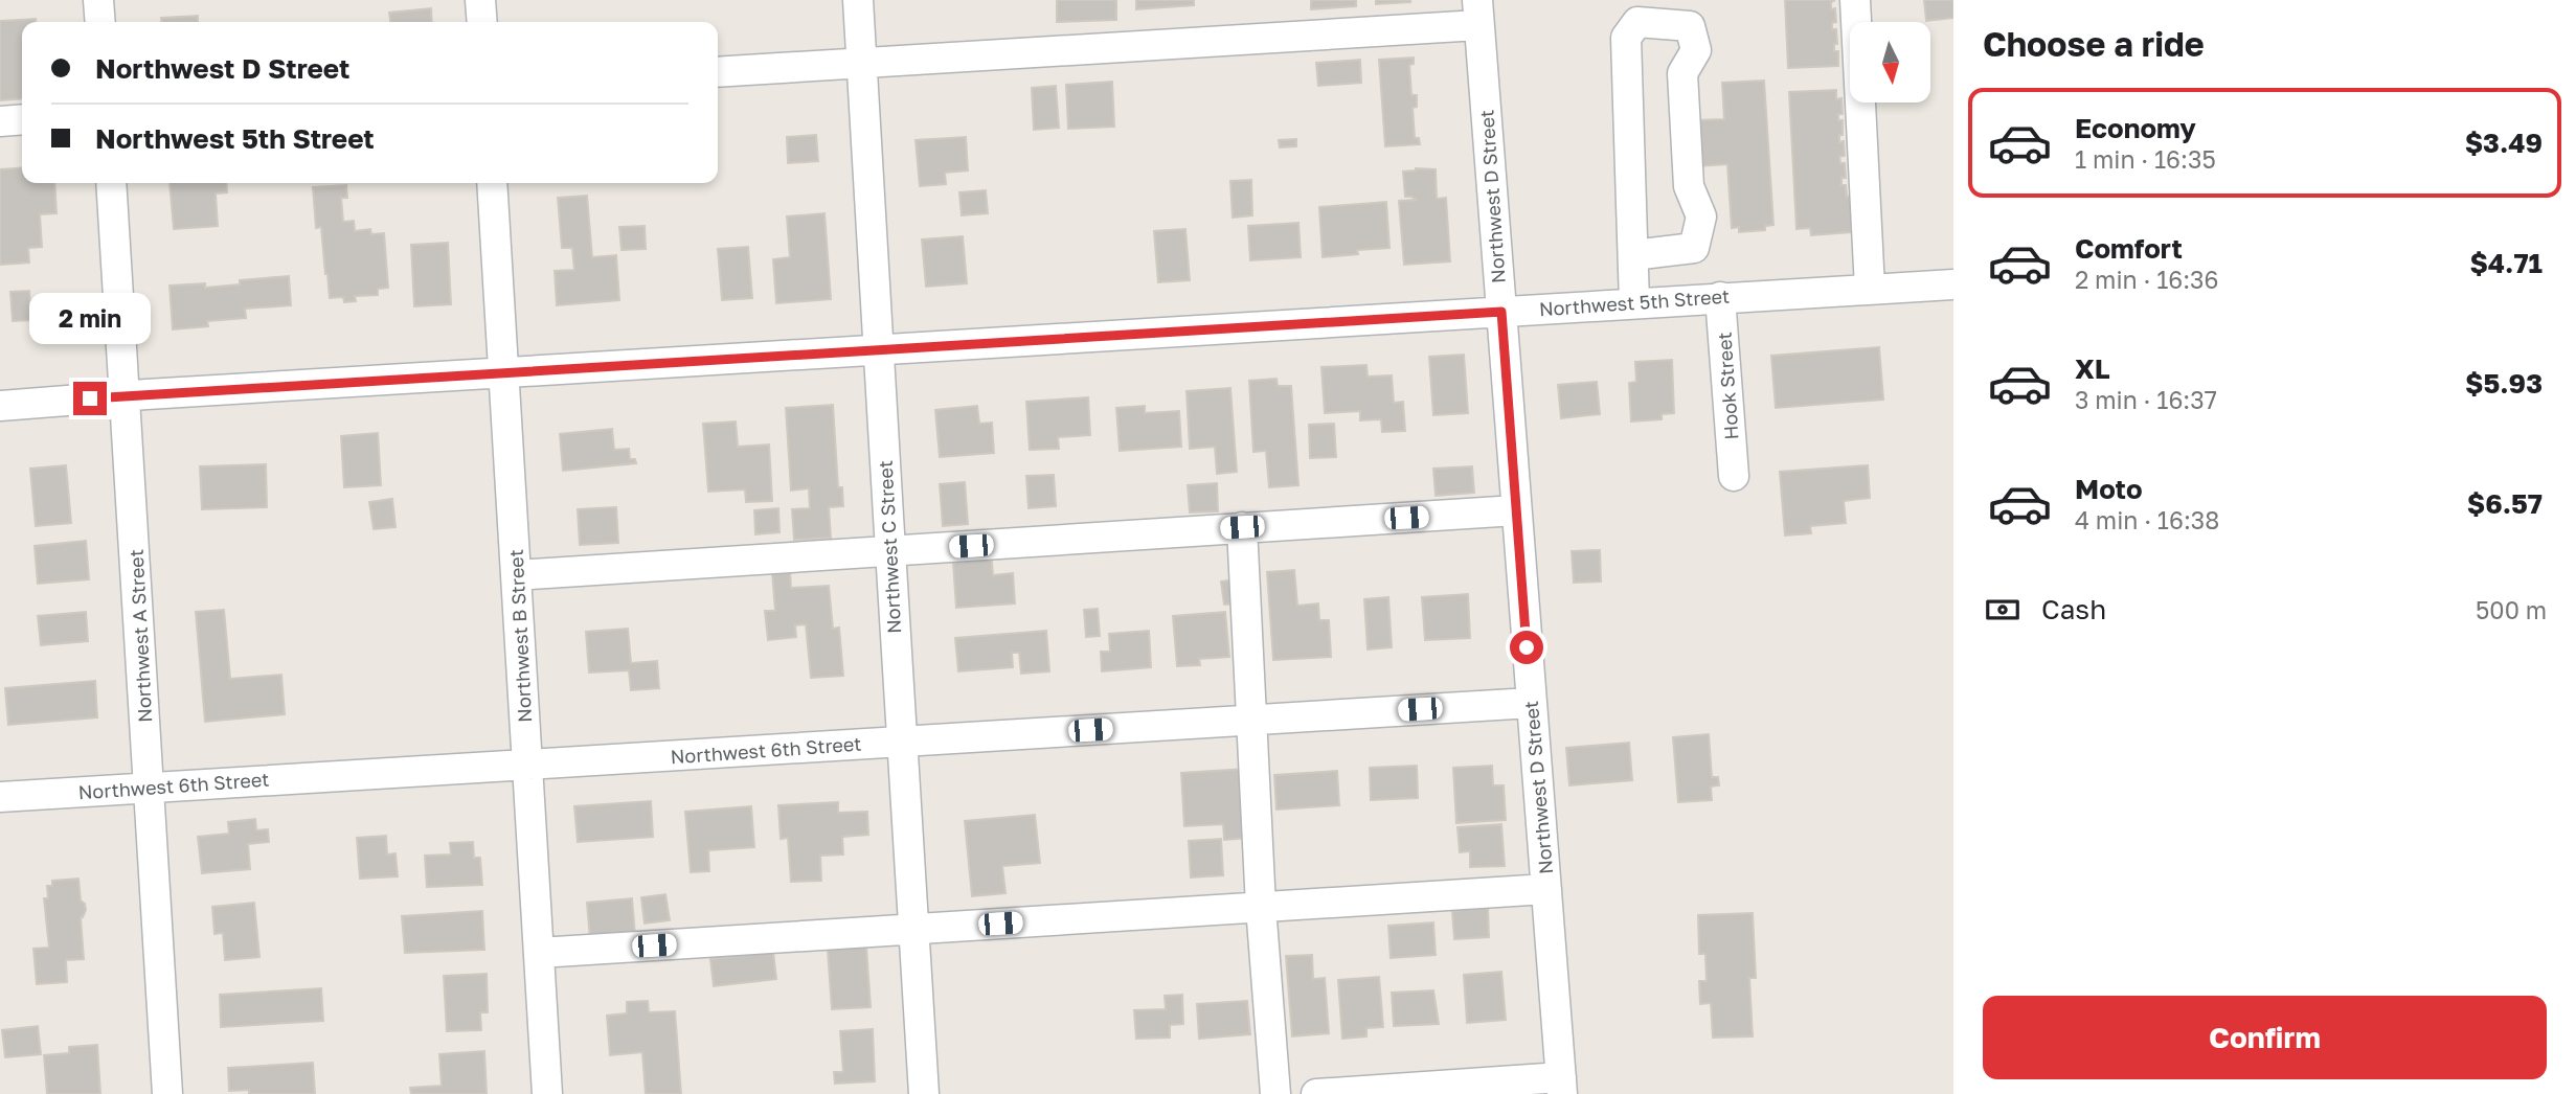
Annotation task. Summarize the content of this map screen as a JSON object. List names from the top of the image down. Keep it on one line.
{"streets":{"street":["Northwest D Street","Northwest 5th Street","Hook Street","Northwest C Street","Northwest A Street","Northwest B Street","Northwest 6th Street"]},"crossings":[["Northwest D Street","Northwest 5th Street"],["Northwest D Street","Northwest 6th Street"],["Northwest 5th Street","Hook Street"],["Northwest 5th Street","Northwest C Street"],["Northwest 5th Street","Northwest A Street"],["Northwest 5th Street","Northwest B Street"],["Northwest C Street","Northwest 6th Street"],["Northwest A Street","Northwest 6th Street"],["Northwest B Street","Northwest 6th Street"]],"north":"bottom","page":{"heading":"Choose a ride","banner":["Northwest D Street","Northwest 5th Street"],"list":[{"name":"Economy","note":"1 min · 16:35","value":"$3.49"},{"name":"Comfort","note":"2 min · 16:36","value":"$4.71"},{"name":"XL","note":"3 min · 16:37","value":"$5.93"},{"name":"Moto","note":"4 min · 16:38","value":"$6.57"}],"bubble":"2 min","pay":["Cash","500 m"],"buttons":"Confirm"}}
